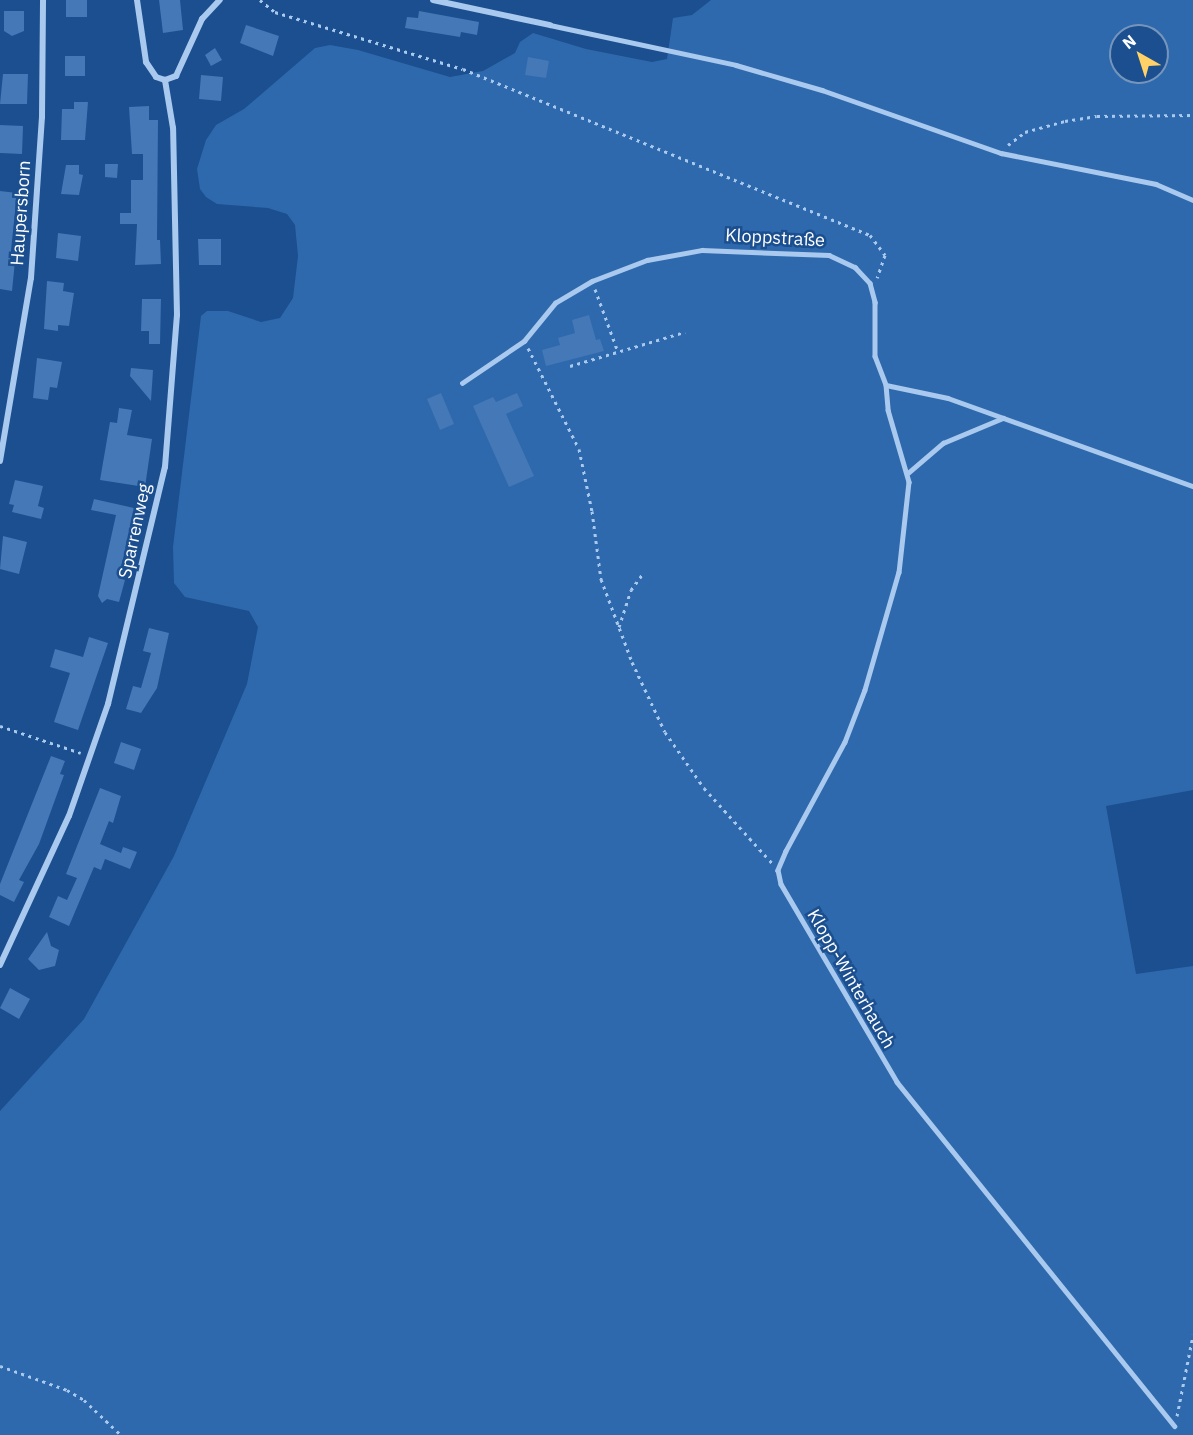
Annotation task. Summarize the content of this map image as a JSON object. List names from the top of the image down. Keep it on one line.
{"streets":{"street":["Haupersborn","Sparrenweg"],"lane":["Kloppstraße","Klopp-Winterhauch"]},"north":"top left"}
